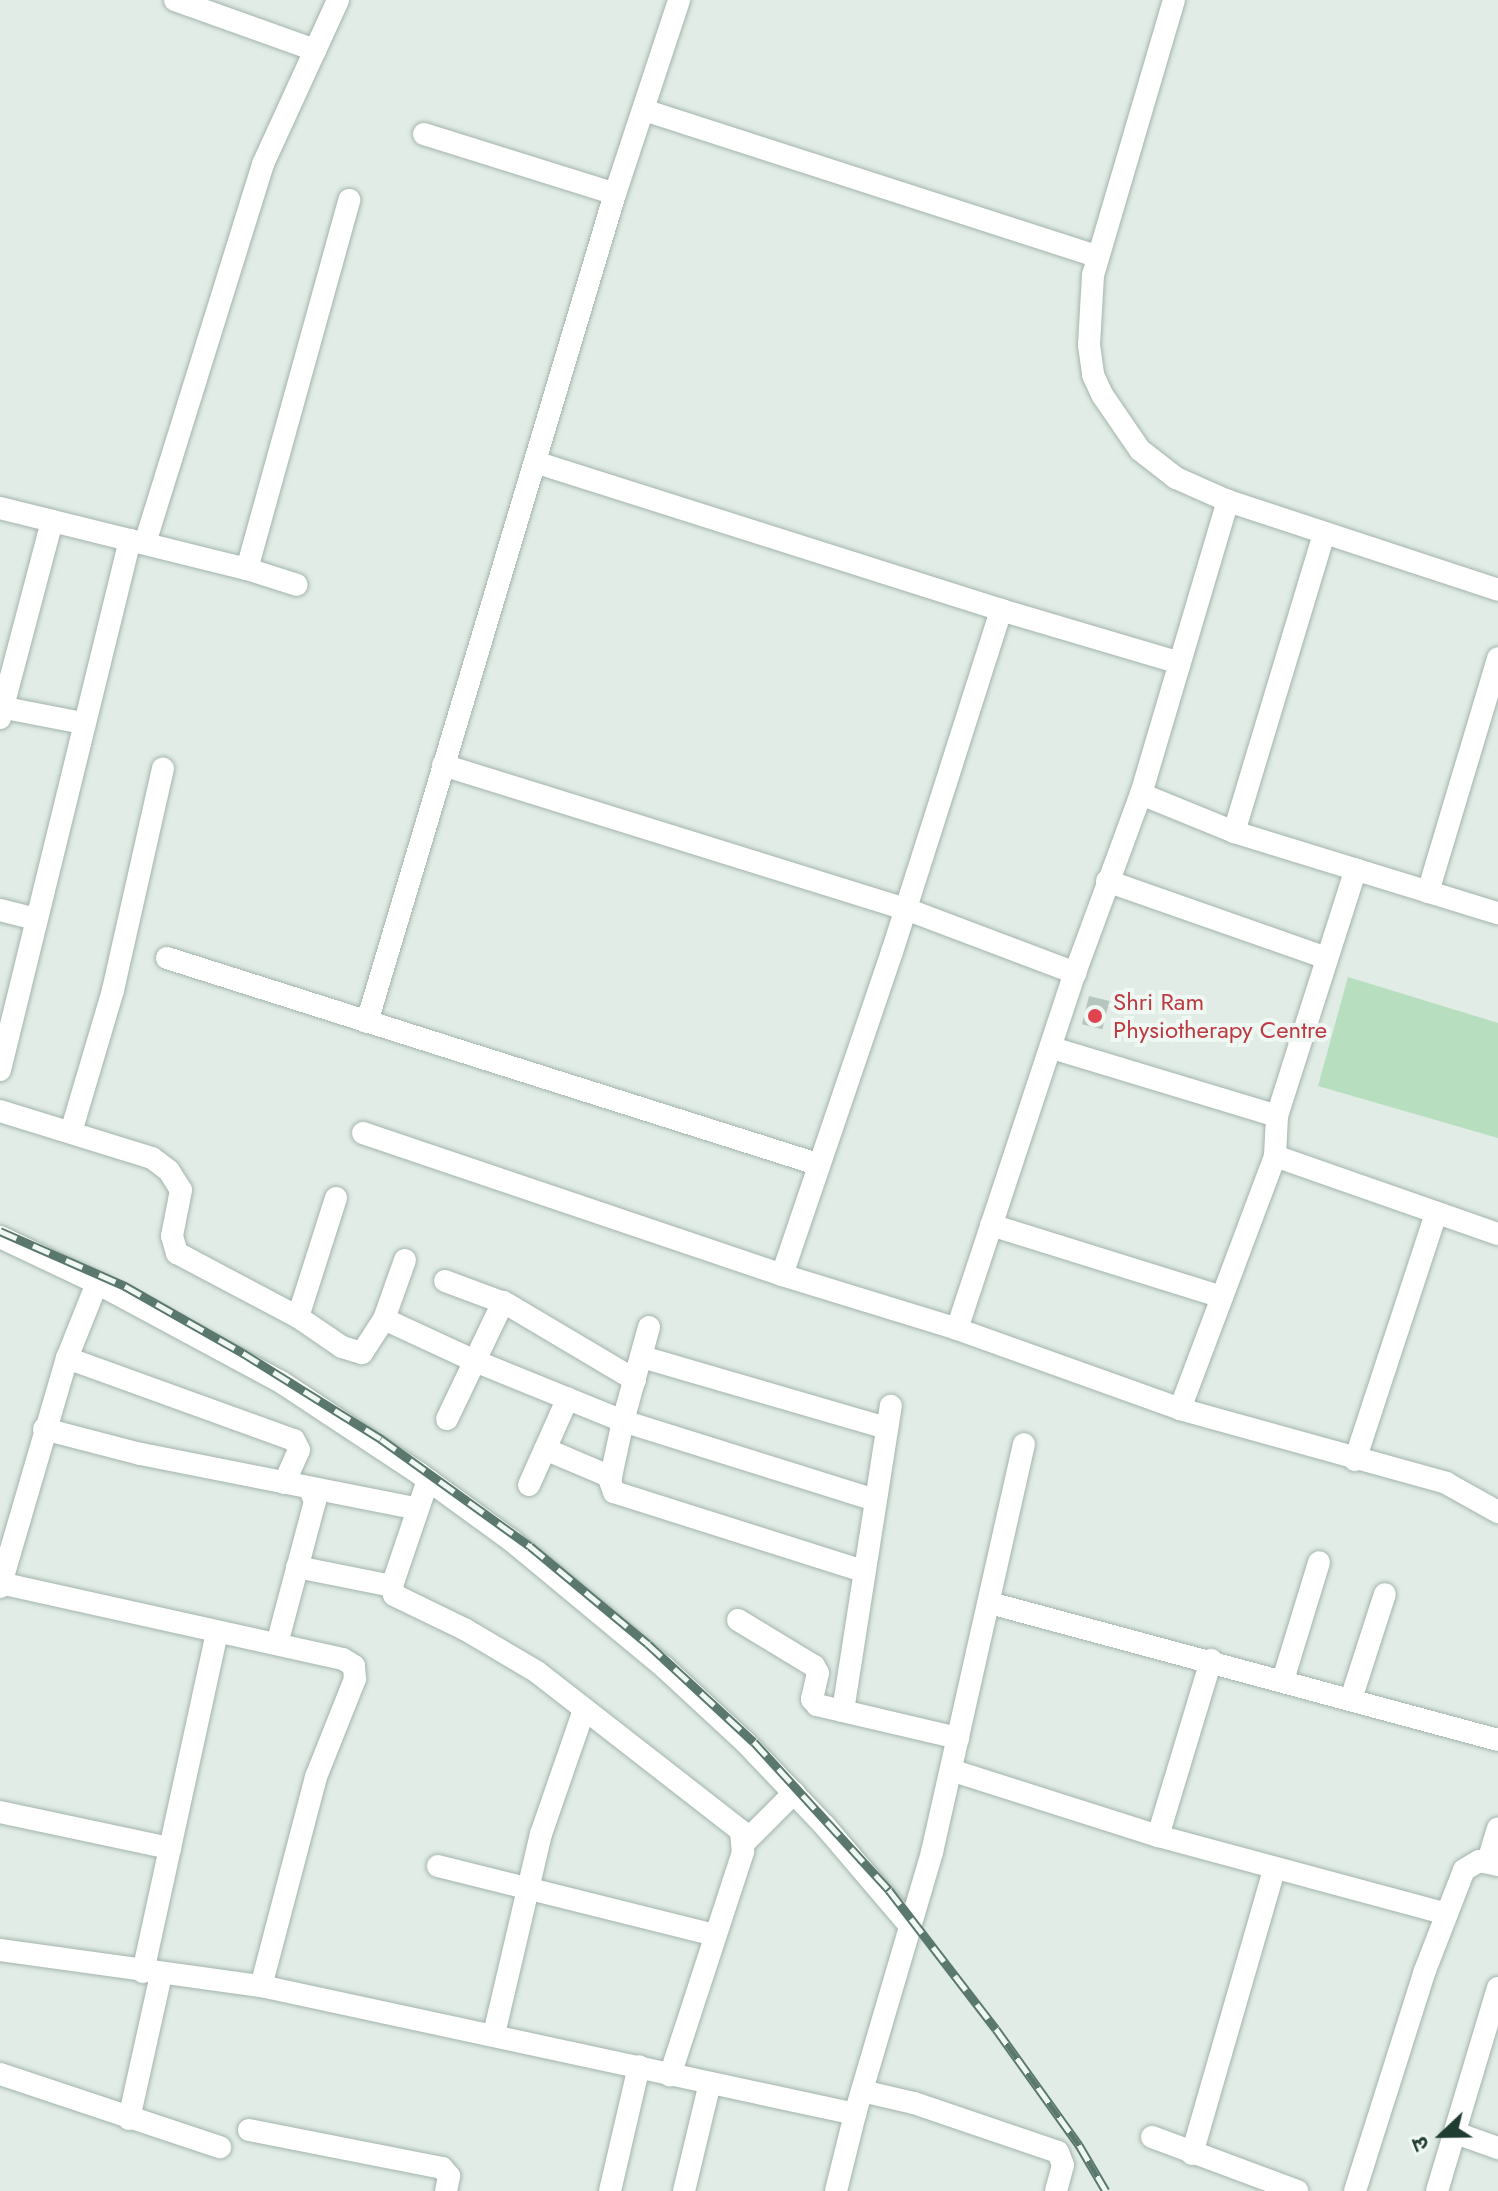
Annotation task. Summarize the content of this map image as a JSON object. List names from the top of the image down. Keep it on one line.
{"places":["Shri Ram Physiotherapy Centre"],"north":"left"}
